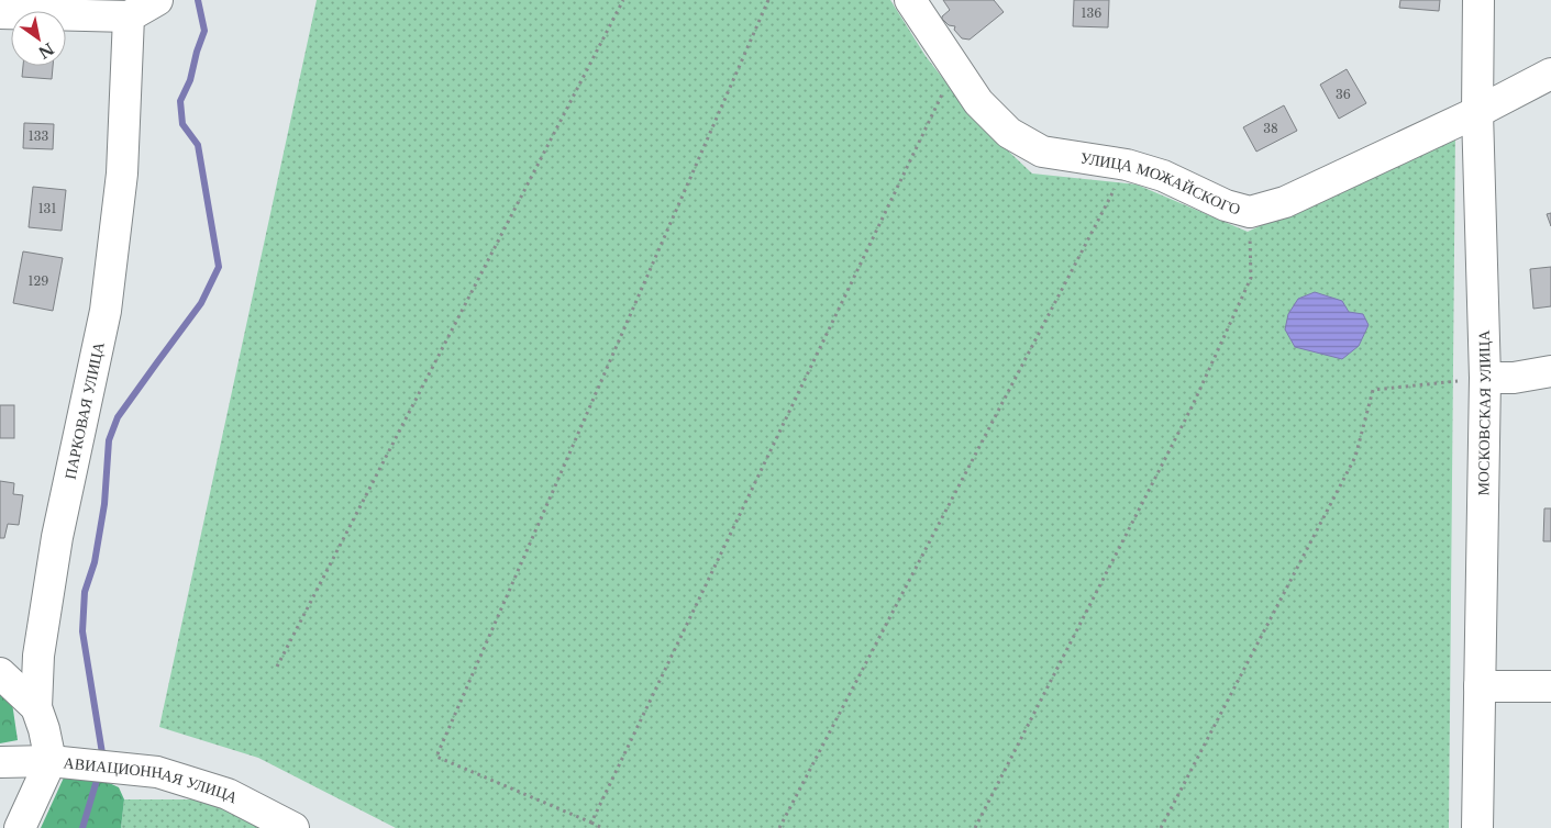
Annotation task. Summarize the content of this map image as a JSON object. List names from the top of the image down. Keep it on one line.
{"streets":{"street":["УЛИЦА МОЖАЙСКОГО","ПАРКОВАЯ УЛИЦА","МОСКОВСКАЯ УЛИЦА","АВИАЦИОННАЯ УЛИЦА"]},"crossings":[["УЛИЦА МОЖАЙСКОГО","МОСКОВСКАЯ УЛИЦА"],["ПАРКОВАЯ УЛИЦА","АВИАЦИОННАЯ УЛИЦА"]],"house_numbers":["136","36","38","133","131","129"],"north":"bottom right"}
